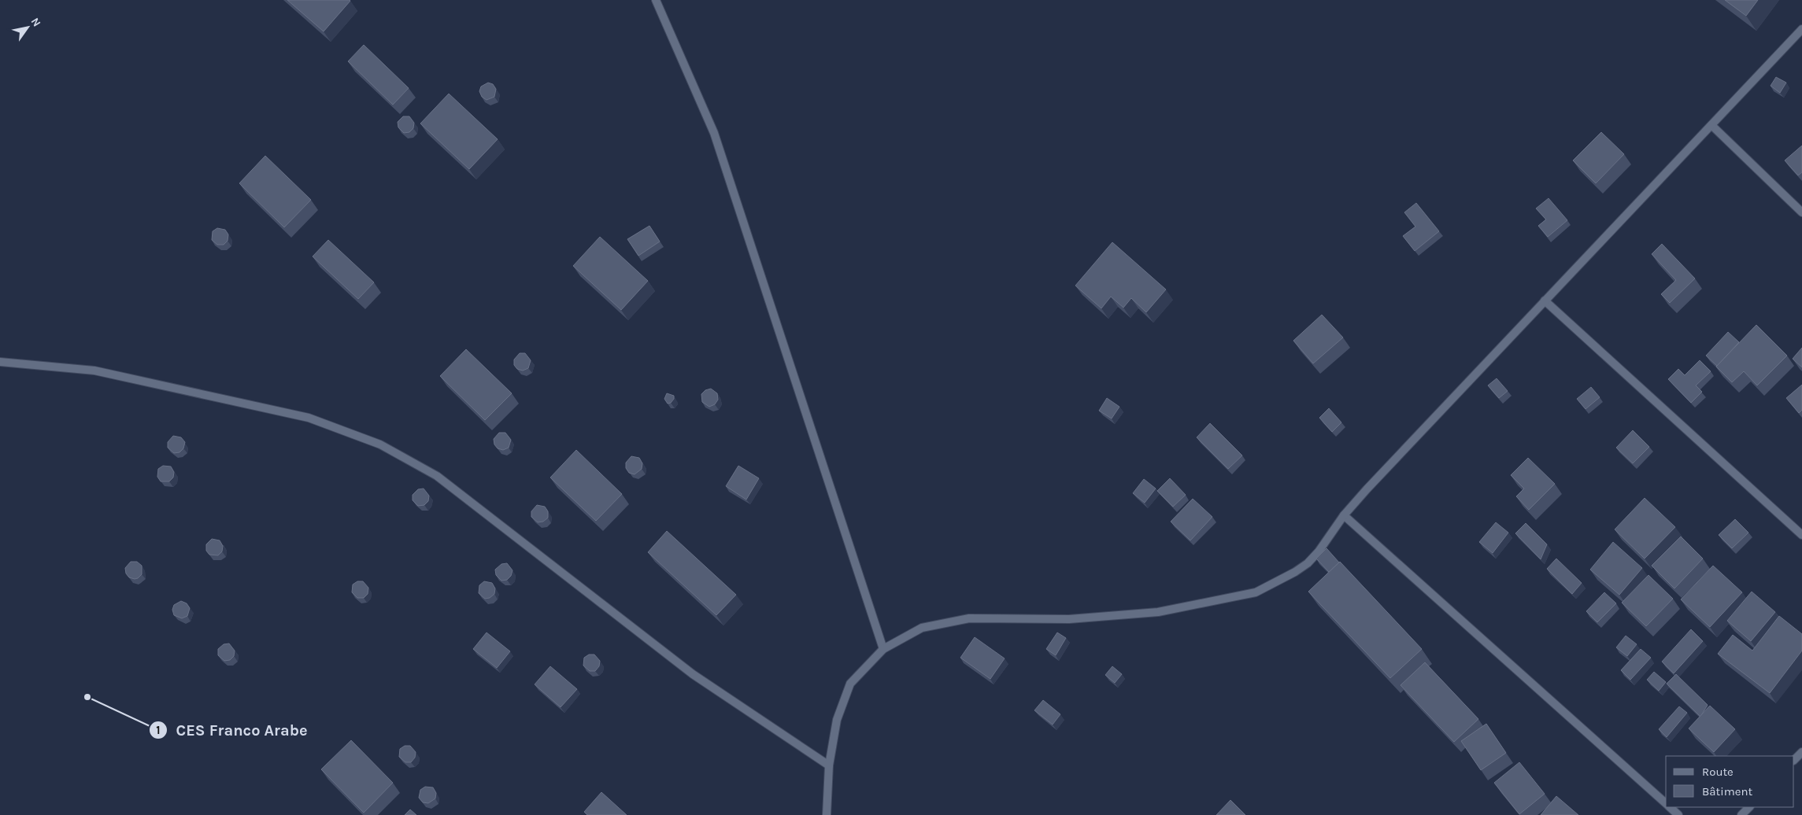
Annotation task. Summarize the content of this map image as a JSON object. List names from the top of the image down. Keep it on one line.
{"places":["CES Franco Arabe"],"legend":["Route","Bâtiment"],"north":"top right"}
